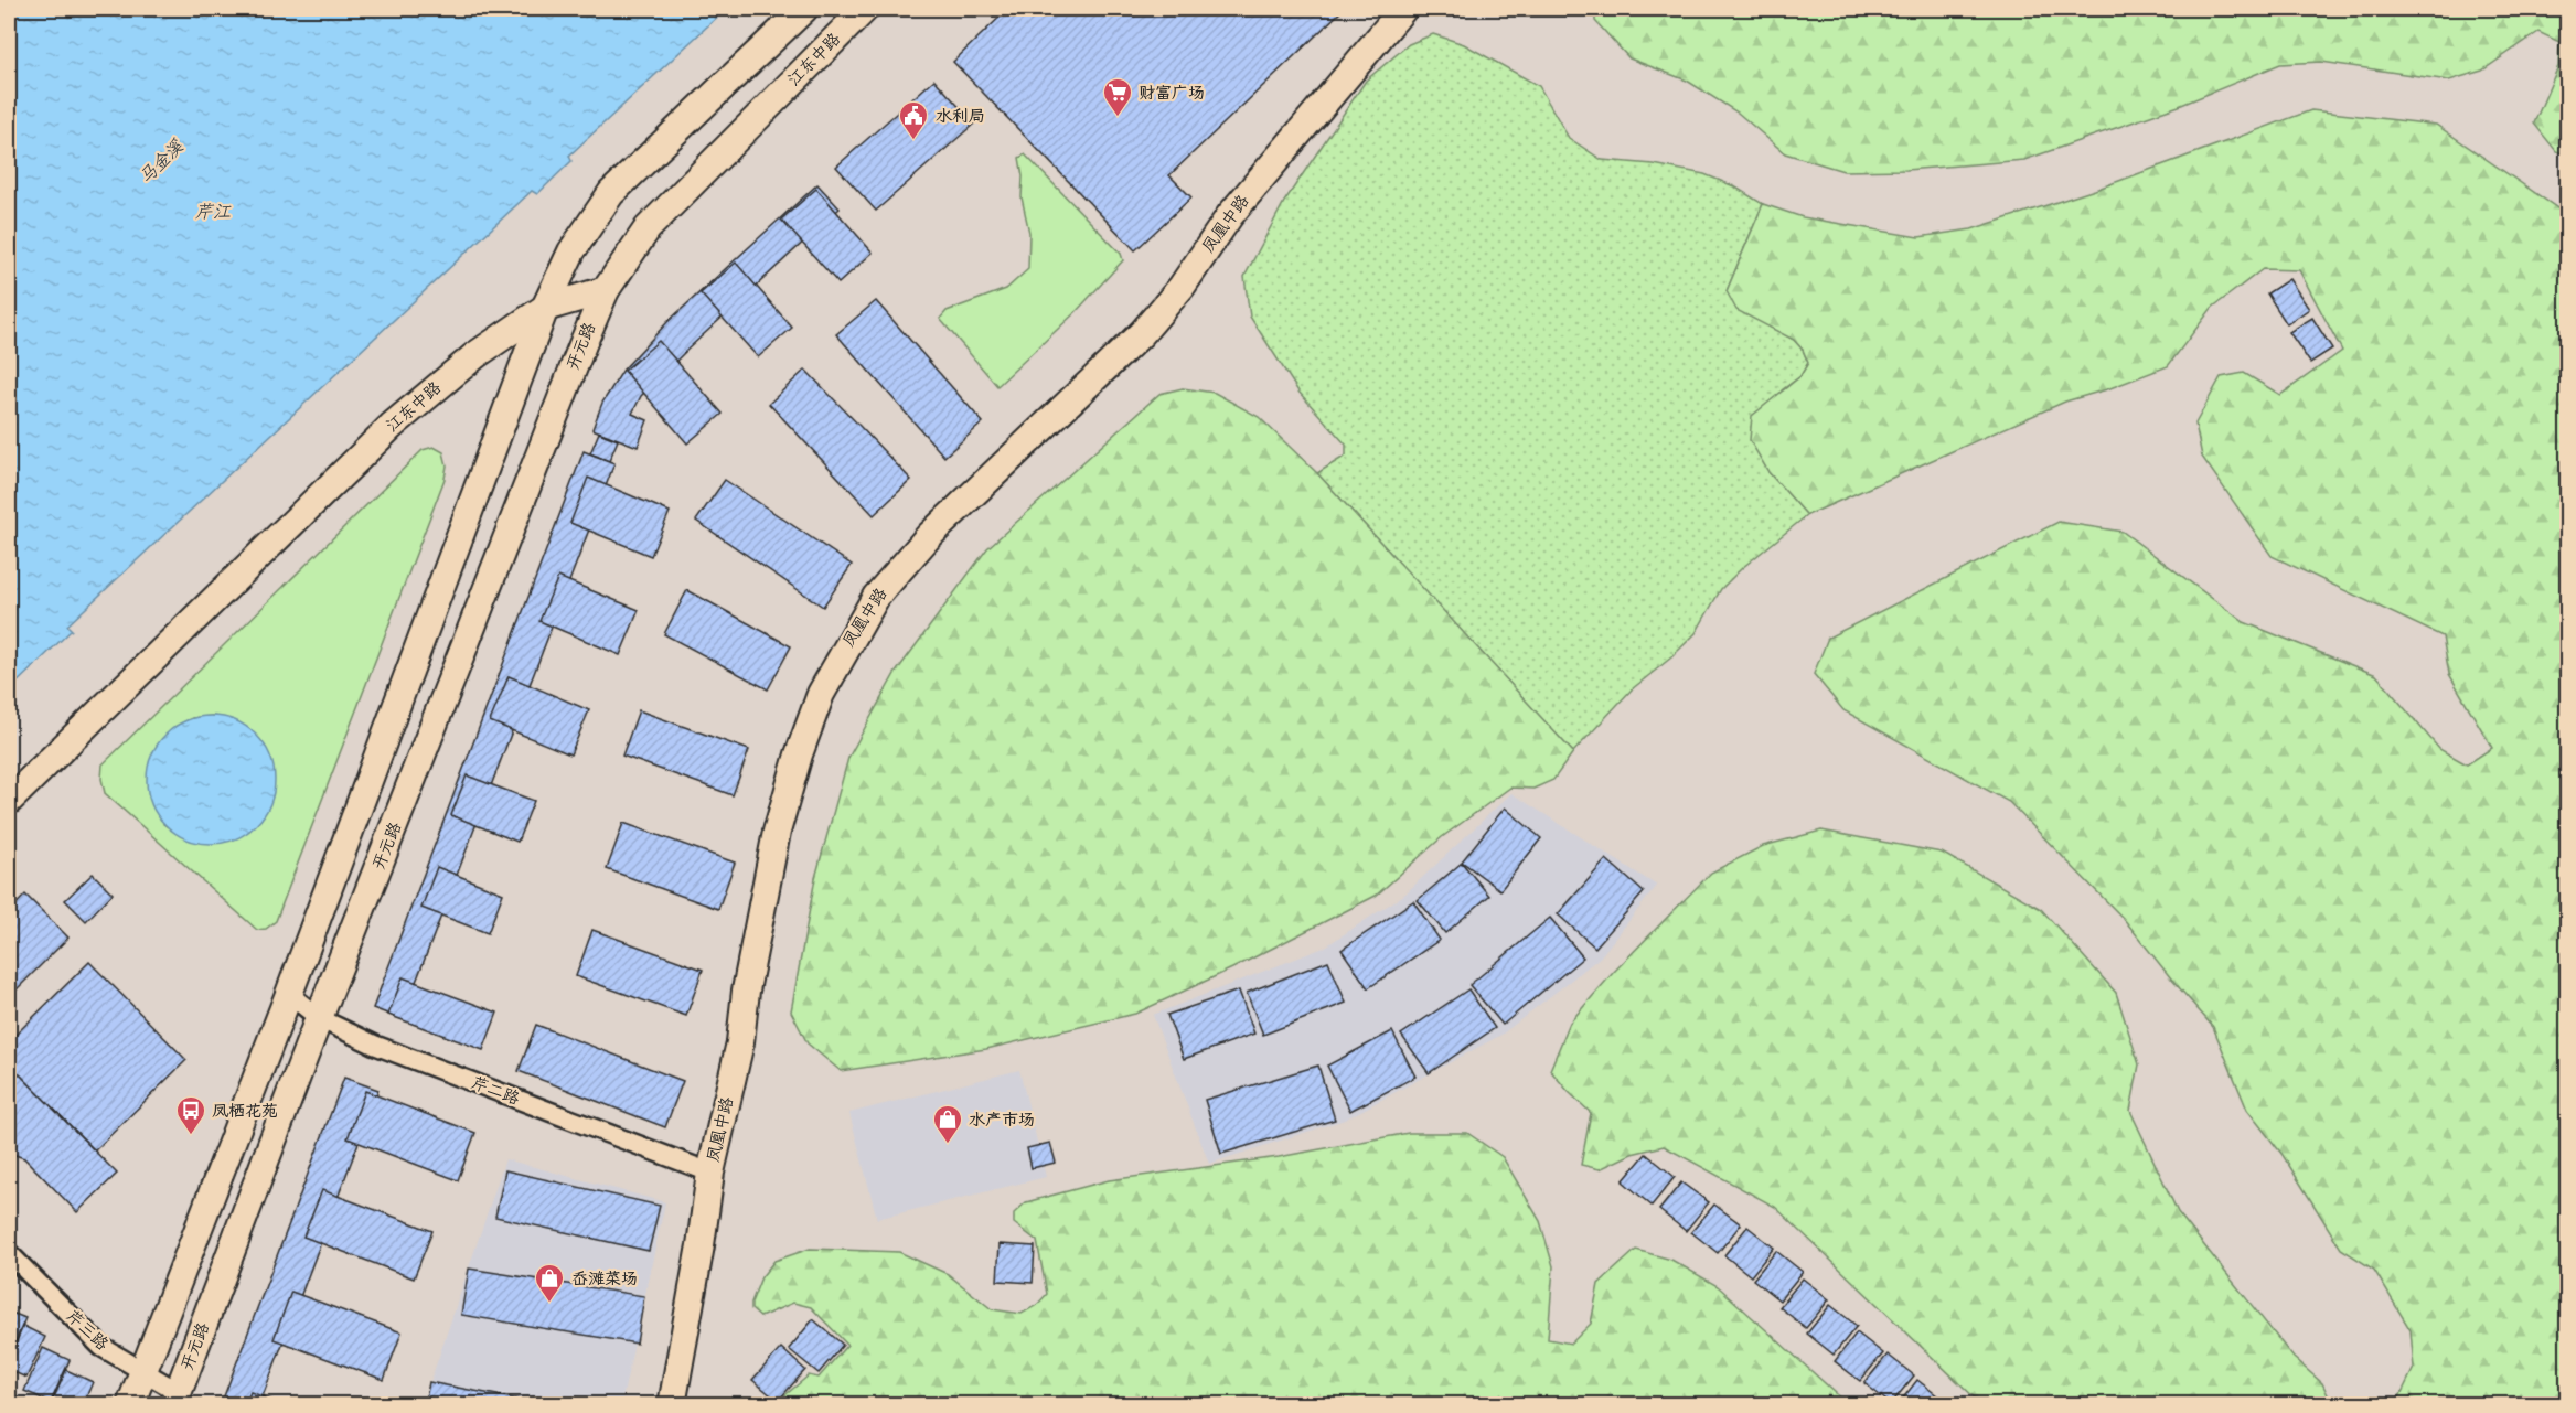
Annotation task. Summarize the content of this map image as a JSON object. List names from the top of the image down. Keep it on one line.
{"streets":{"main road":["江东中路","凤凰中路","开元路"],"street":["芹二路","芹三路"]},"crossings":[["江东中路","开元路"],["凤凰中路","芹二路"],["开元路","芹二路"],["开元路","芹三路"]],"water":["马金溪","芹江"],"places":{"supermarket":["财富广场"],"public building":["水利局"],"bus stop":["凤栖花苑"],"shop":["水产市场","岙滩菜场"]}}
